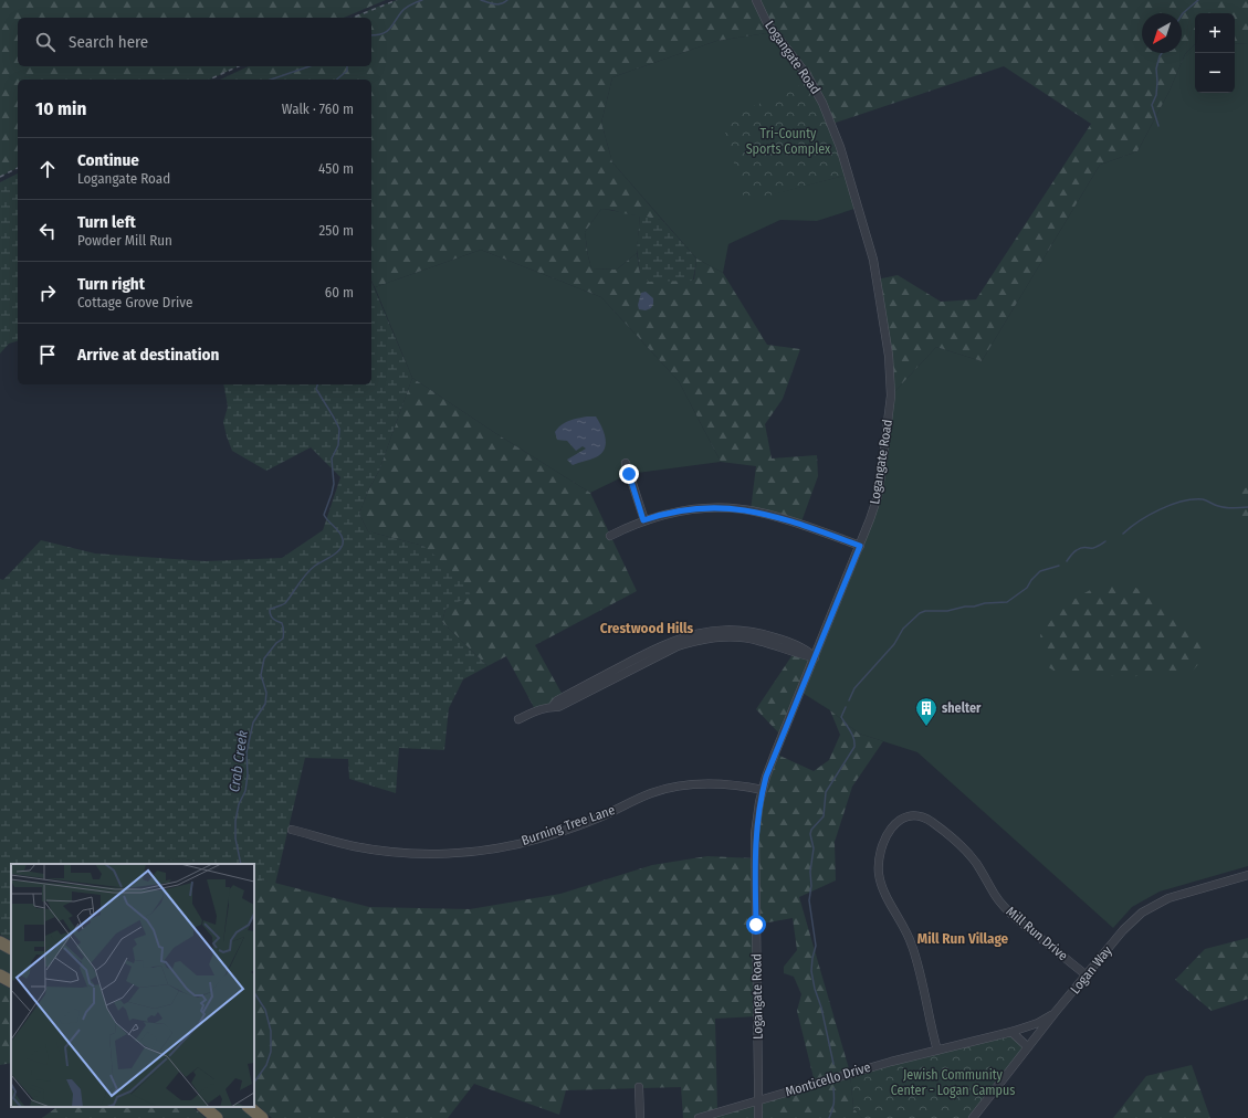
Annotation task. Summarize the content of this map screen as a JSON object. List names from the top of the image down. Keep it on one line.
{"streets":{"street":["Logangate Road","Burning Tree Lane","Mill Run Drive","Logan Way","Monticello Drive"]},"crossings":[["Logangate Road","Burning Tree Lane"],["Logangate Road","Monticello Drive"],["Mill Run Drive","Logan Way"],["Mill Run Drive","Monticello Drive"],["Logan Way","Monticello Drive"]],"districts":["Crestwood Hills","Mill Run Village"],"water":["Crab Creek"],"parks":["Tri-County Sports Complex","Jewish Community Center - Logan Campus"],"places":{"building":["shelter"]},"north":"bottom left","page":{"map_buttons":["+","−"],"search":"Search here","heading":["10 min","Walk · 760 m"],"list":[["Continue","Logangate Road","450 m"],["Turn left","Powder Mill Run","250 m"],["Turn right","Cottage Grove Drive","60 m"],"Arrive at destination"]}}
